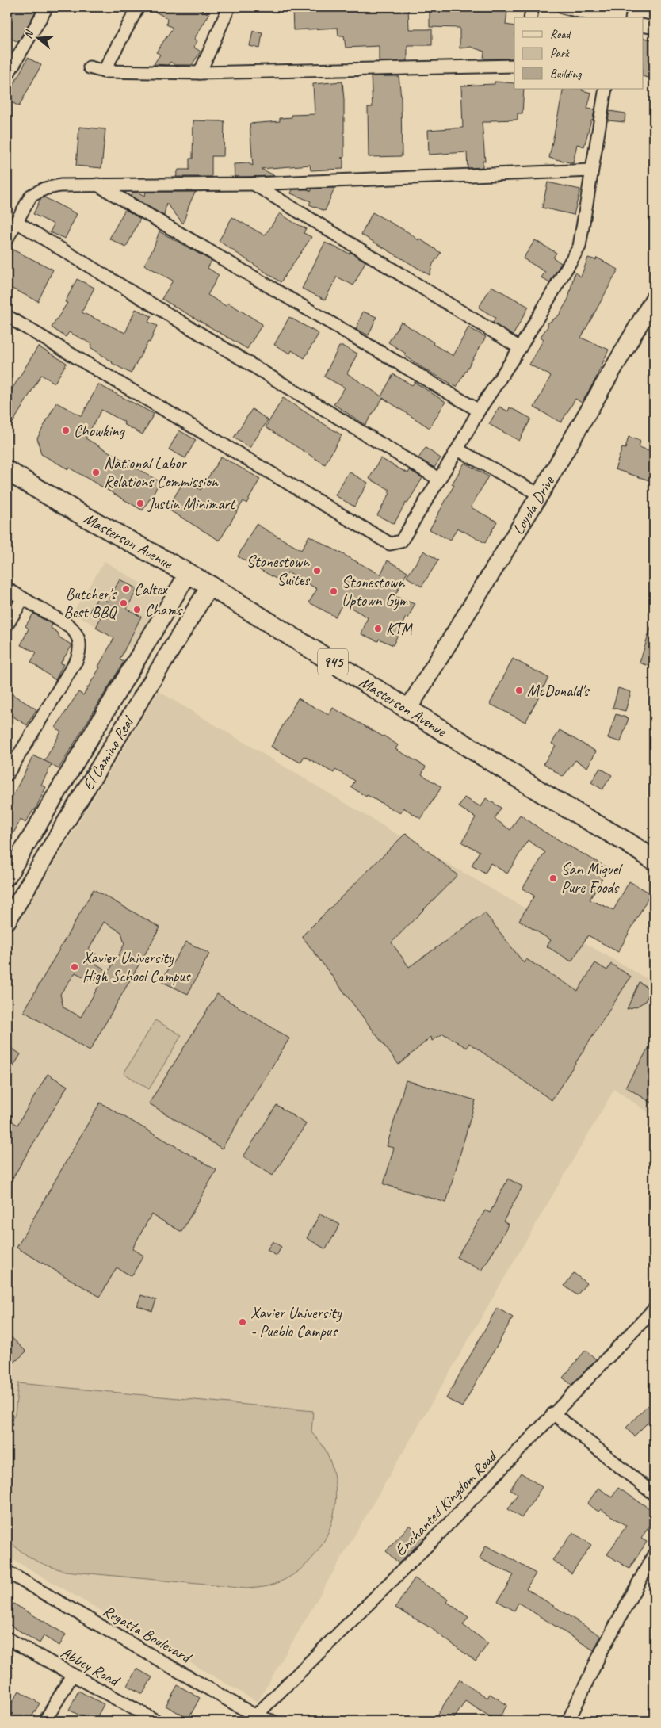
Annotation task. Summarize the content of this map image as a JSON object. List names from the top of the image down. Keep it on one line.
{"streets":{"main road":["Masterson Avenue","945"],"street":["Loyola Drive","El Camino Real","Enchanted Kingdom Road","Regatta Boulevard","Abbey Road"]},"crossings":[["Loyola Drive","Masterson Avenue"],["Masterson Avenue","El Camino Real"],["Enchanted Kingdom Road","Regatta Boulevard"]],"places":["Chowking","National Labor Relations Commission","Justin Minimart","Stonestown Suites","Caltex","Stonestown Uptown Gym","Butcher's Best BBQ","Chams","KTM","McDonald's","San Miguel Pure Foods","Xavier University High School Campus","Xavier University - Pueblo Campus"],"legend":["Road","Park","Building"],"north":"left"}
